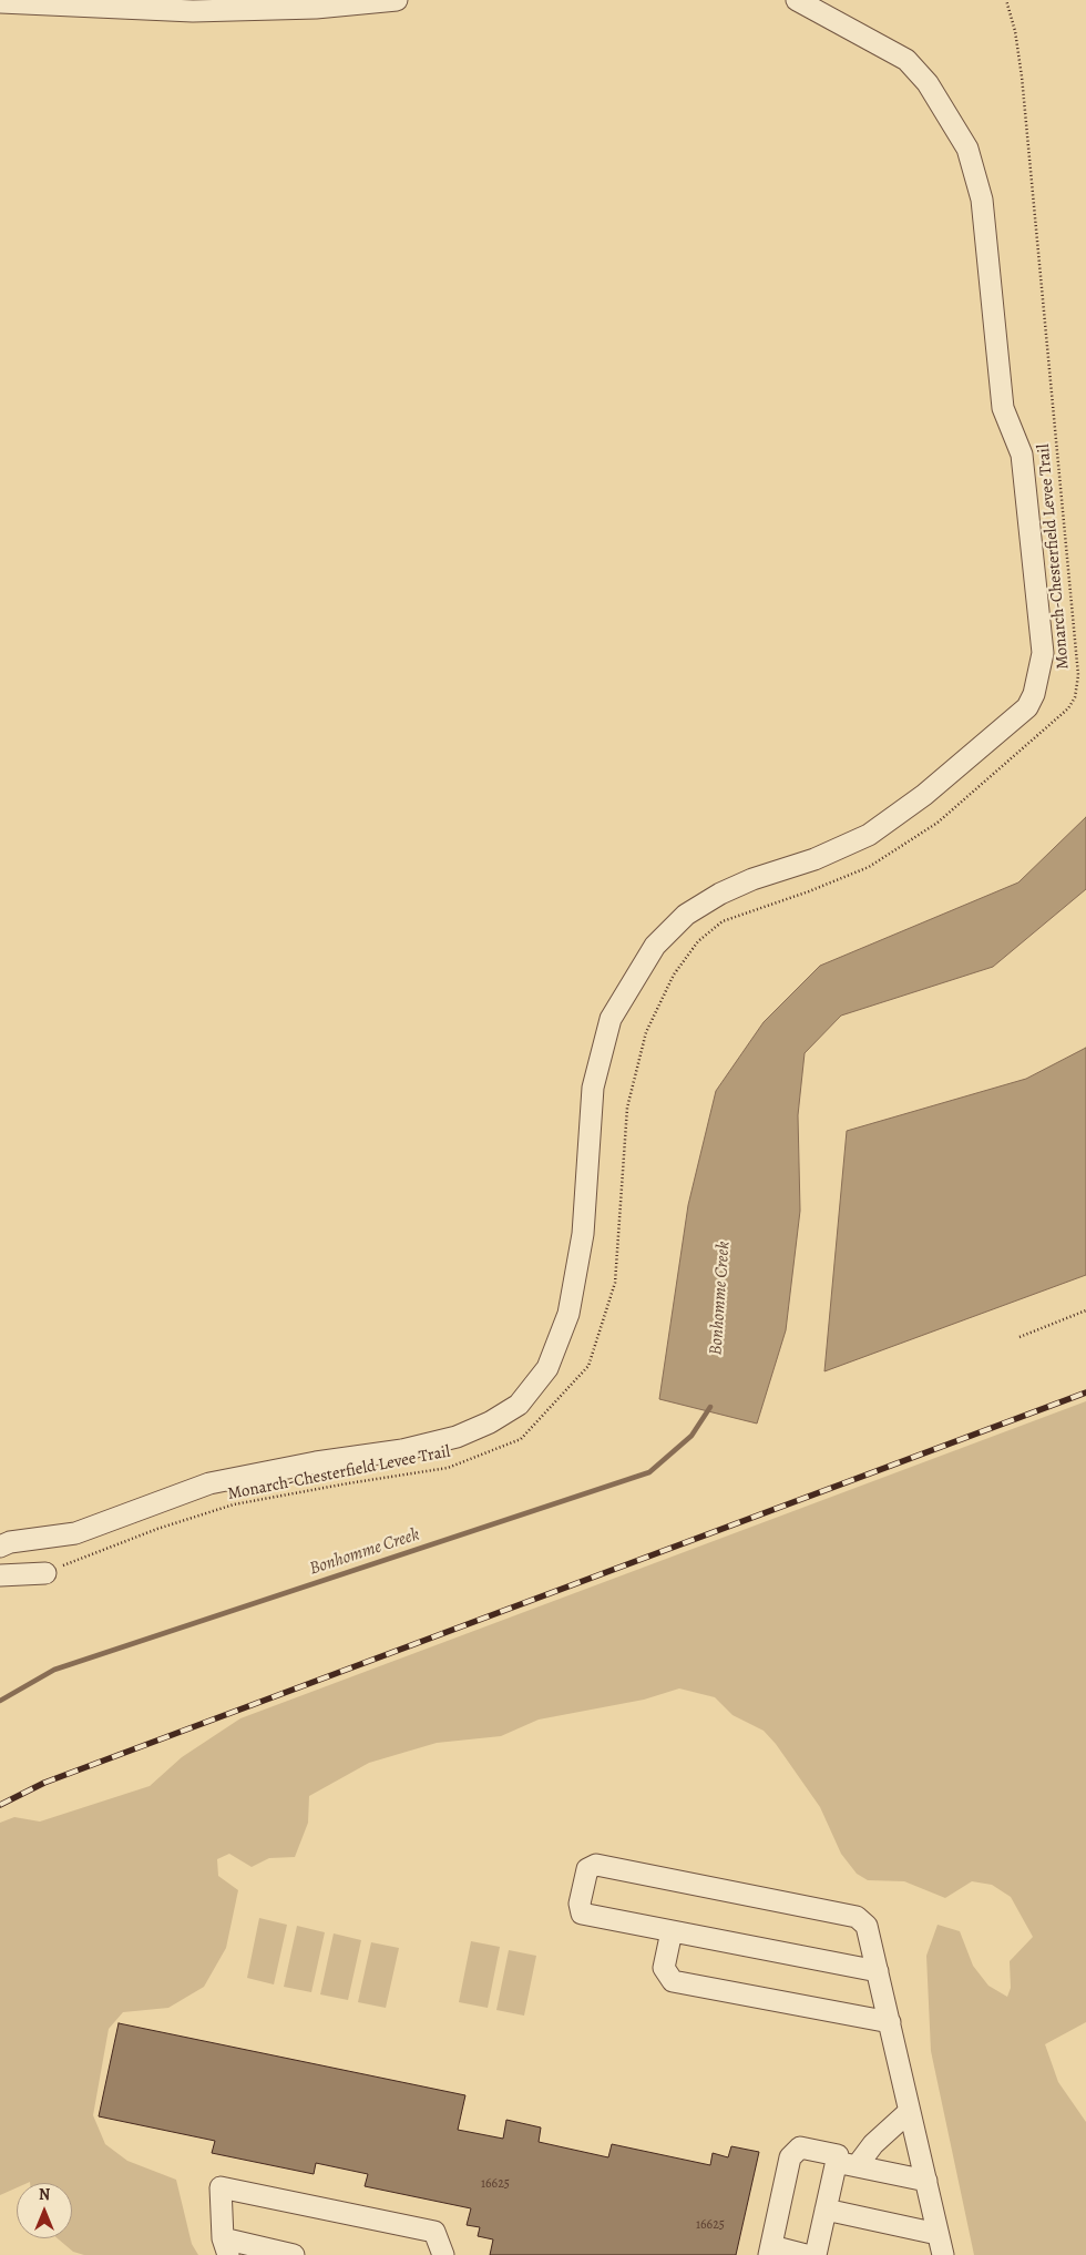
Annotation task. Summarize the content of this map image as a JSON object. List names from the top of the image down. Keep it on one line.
{"streets":{"path":["Monarch-Chesterfield Levee Trail"]},"water":["Bonhomme Creek"],"house_numbers":["16625","16625"],"north":"top"}
